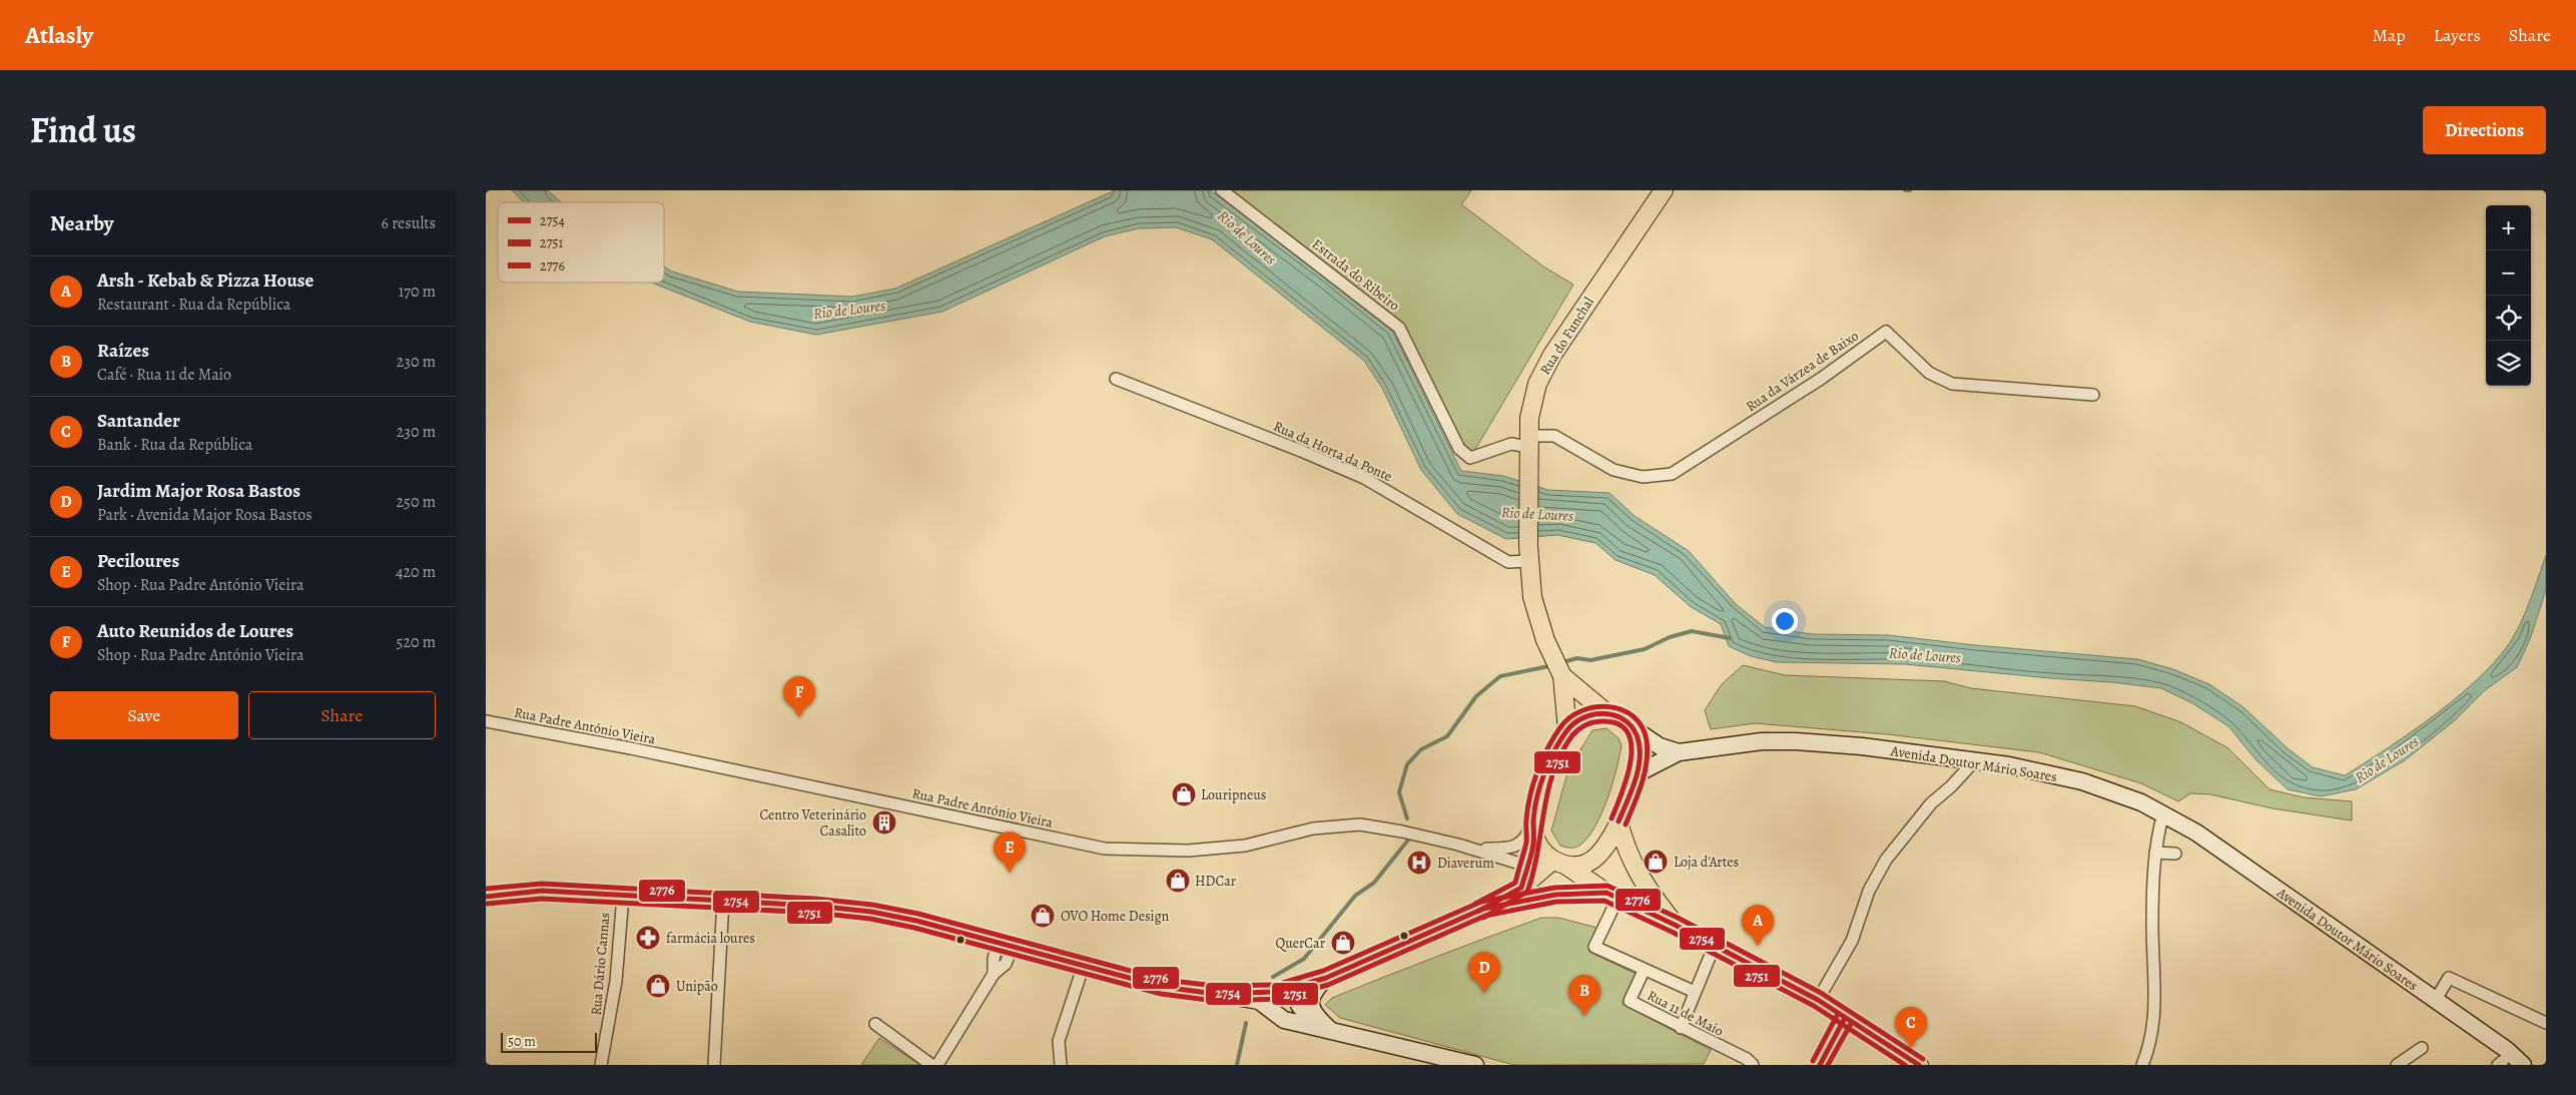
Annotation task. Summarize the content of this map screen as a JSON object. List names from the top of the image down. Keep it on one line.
{"streets":{"main road":["Rua do Funchal"],"street":["Estrada do Ribeiro","Rua da Várzea de Baixo","Rua da Horta da Ponte","Rua Padre António Vieira","Avenida Doutor Mário Soares","Rua Dário Cannas","Rua 11 de Maio"]},"crossings":[["Estrada do Ribeiro","Rua do Funchal"],["Estrada do Ribeiro","Rua da Várzea de Baixo"],["Rua do Funchal","Rua da Várzea de Baixo"],["Rua do Funchal","Rua da Horta da Ponte"],["Rua do Funchal","Avenida Doutor Mário Soares"]],"water":["Rio de Loures"],"places":{"shop":["Louripneus","Loja d'Artes","HDCar","OVO Home Design","QuerCar","Unipão"],"building":["Centro Veterinário Casalito"],"hospital":["Diaverum"],"pharmacy":["farmácia loures"]},"lines":["transit line 2776","transit line 2754","transit line 2751"],"legend":["2754","2751","2776"],"scale_bar":"50 m","page":{"header":"Atlasly","nav":["Map","Layers","Share"],"title":"Find us","buttons":["Directions",["Save","Share"]],"heading":["Nearby","6 results"],"map_buttons":["+","−"],"list":[{"mark":"A","name":"Arsh - Kebab & Pizza House","note":"Restaurant · Rua da República","value":"170 m"},{"mark":"B","name":"Raízes","note":"Café · Rua 11 de Maio","value":"230 m"},{"mark":"C","name":"Santander","note":"Bank · Rua da República","value":"230 m"},{"mark":"D","name":"Jardim Major Rosa Bastos","note":"Park · Avenida Major Rosa Bastos","value":"250 m"},{"mark":"E","name":"Peciloures","note":"Shop · Rua Padre António Vieira","value":"420 m"},{"mark":"F","name":"Auto Reunidos de Loures","note":"Shop · Rua Padre António Vieira","value":"520 m"}],"pins":["F","E","A","D","B","C"],"scale":"50 m"}}
